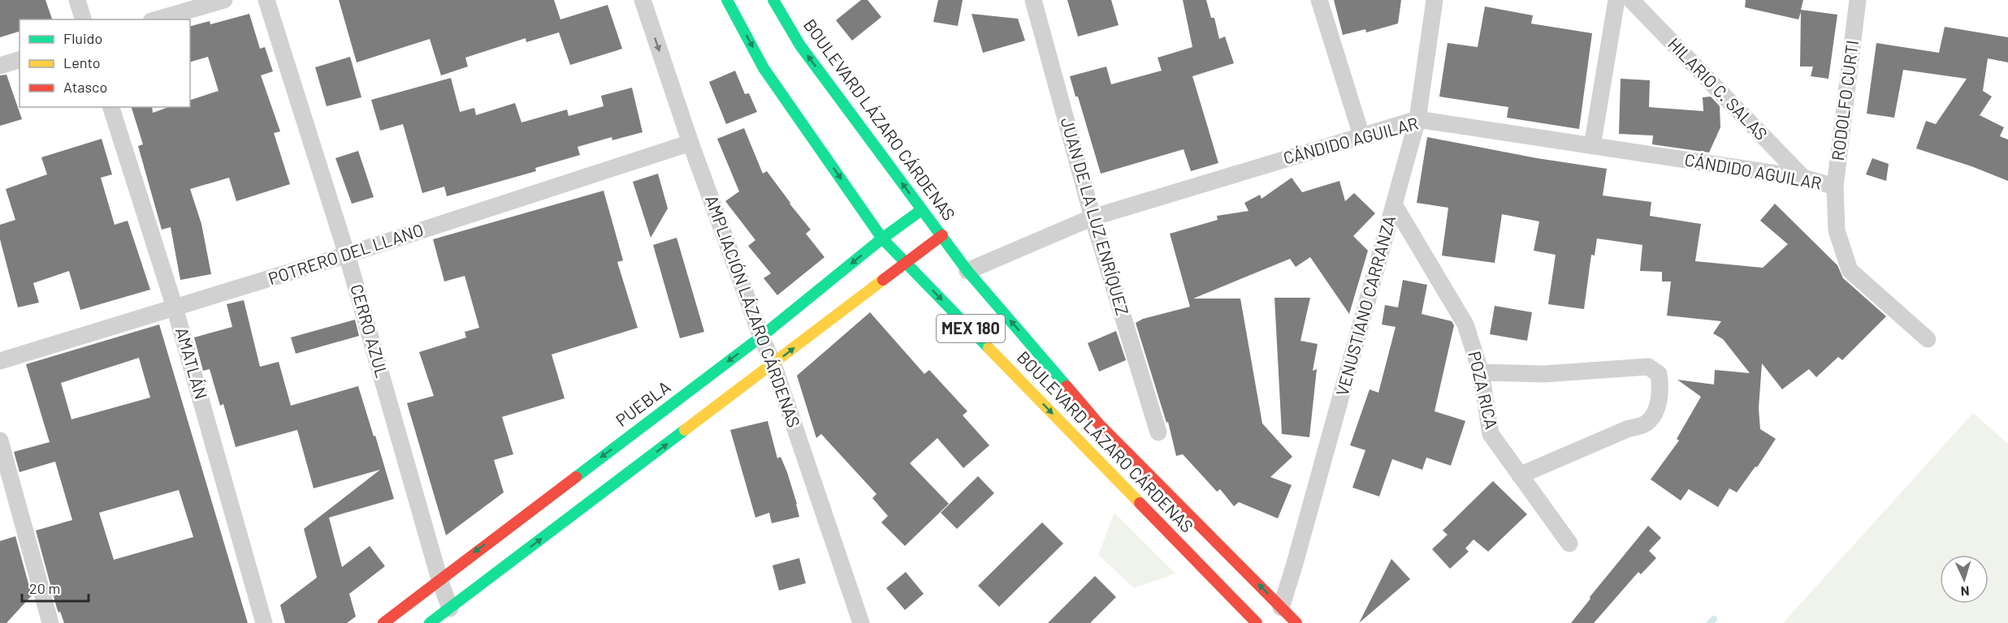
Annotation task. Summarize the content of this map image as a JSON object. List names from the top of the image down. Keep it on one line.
{"streets":{"main road":["BOULEVARD LÁZARO CÁRDENAS","MEX 180","PUEBLA"],"street":["HILARIO C. SALAS","RODOLFO CURTI","CÁNDIDO AGUILAR","JUAN DE LA LUZ ENRÍQUEZ","POTRERO DEL LLANO","VENUSTIANO CARRANZA","AMPLIACIÓN LÁZARO CÁRDENAS","CERRO AZUL","AMATLÁN","POZA RICA"]},"crossings":[["HILARIO C. SALAS","CÁNDIDO AGUILAR"],["RODOLFO CURTI","CÁNDIDO AGUILAR"],["BOULEVARD LÁZARO CÁRDENAS","CÁNDIDO AGUILAR"],["BOULEVARD LÁZARO CÁRDENAS","VENUSTIANO CARRANZA"],["BOULEVARD LÁZARO CÁRDENAS","PUEBLA"],["CÁNDIDO AGUILAR","JUAN DE LA LUZ ENRÍQUEZ"],["CÁNDIDO AGUILAR","VENUSTIANO CARRANZA"],["POTRERO DEL LLANO","AMPLIACIÓN LÁZARO CÁRDENAS"],["POTRERO DEL LLANO","CERRO AZUL"],["POTRERO DEL LLANO","AMATLÁN"],["VENUSTIANO CARRANZA","POZA RICA"],["AMPLIACIÓN LÁZARO CÁRDENAS","PUEBLA"],["CERRO AZUL","PUEBLA"]],"legend":["Fluido","Lento","Atasco"],"scale_bar":"20 m","north":"bottom"}
